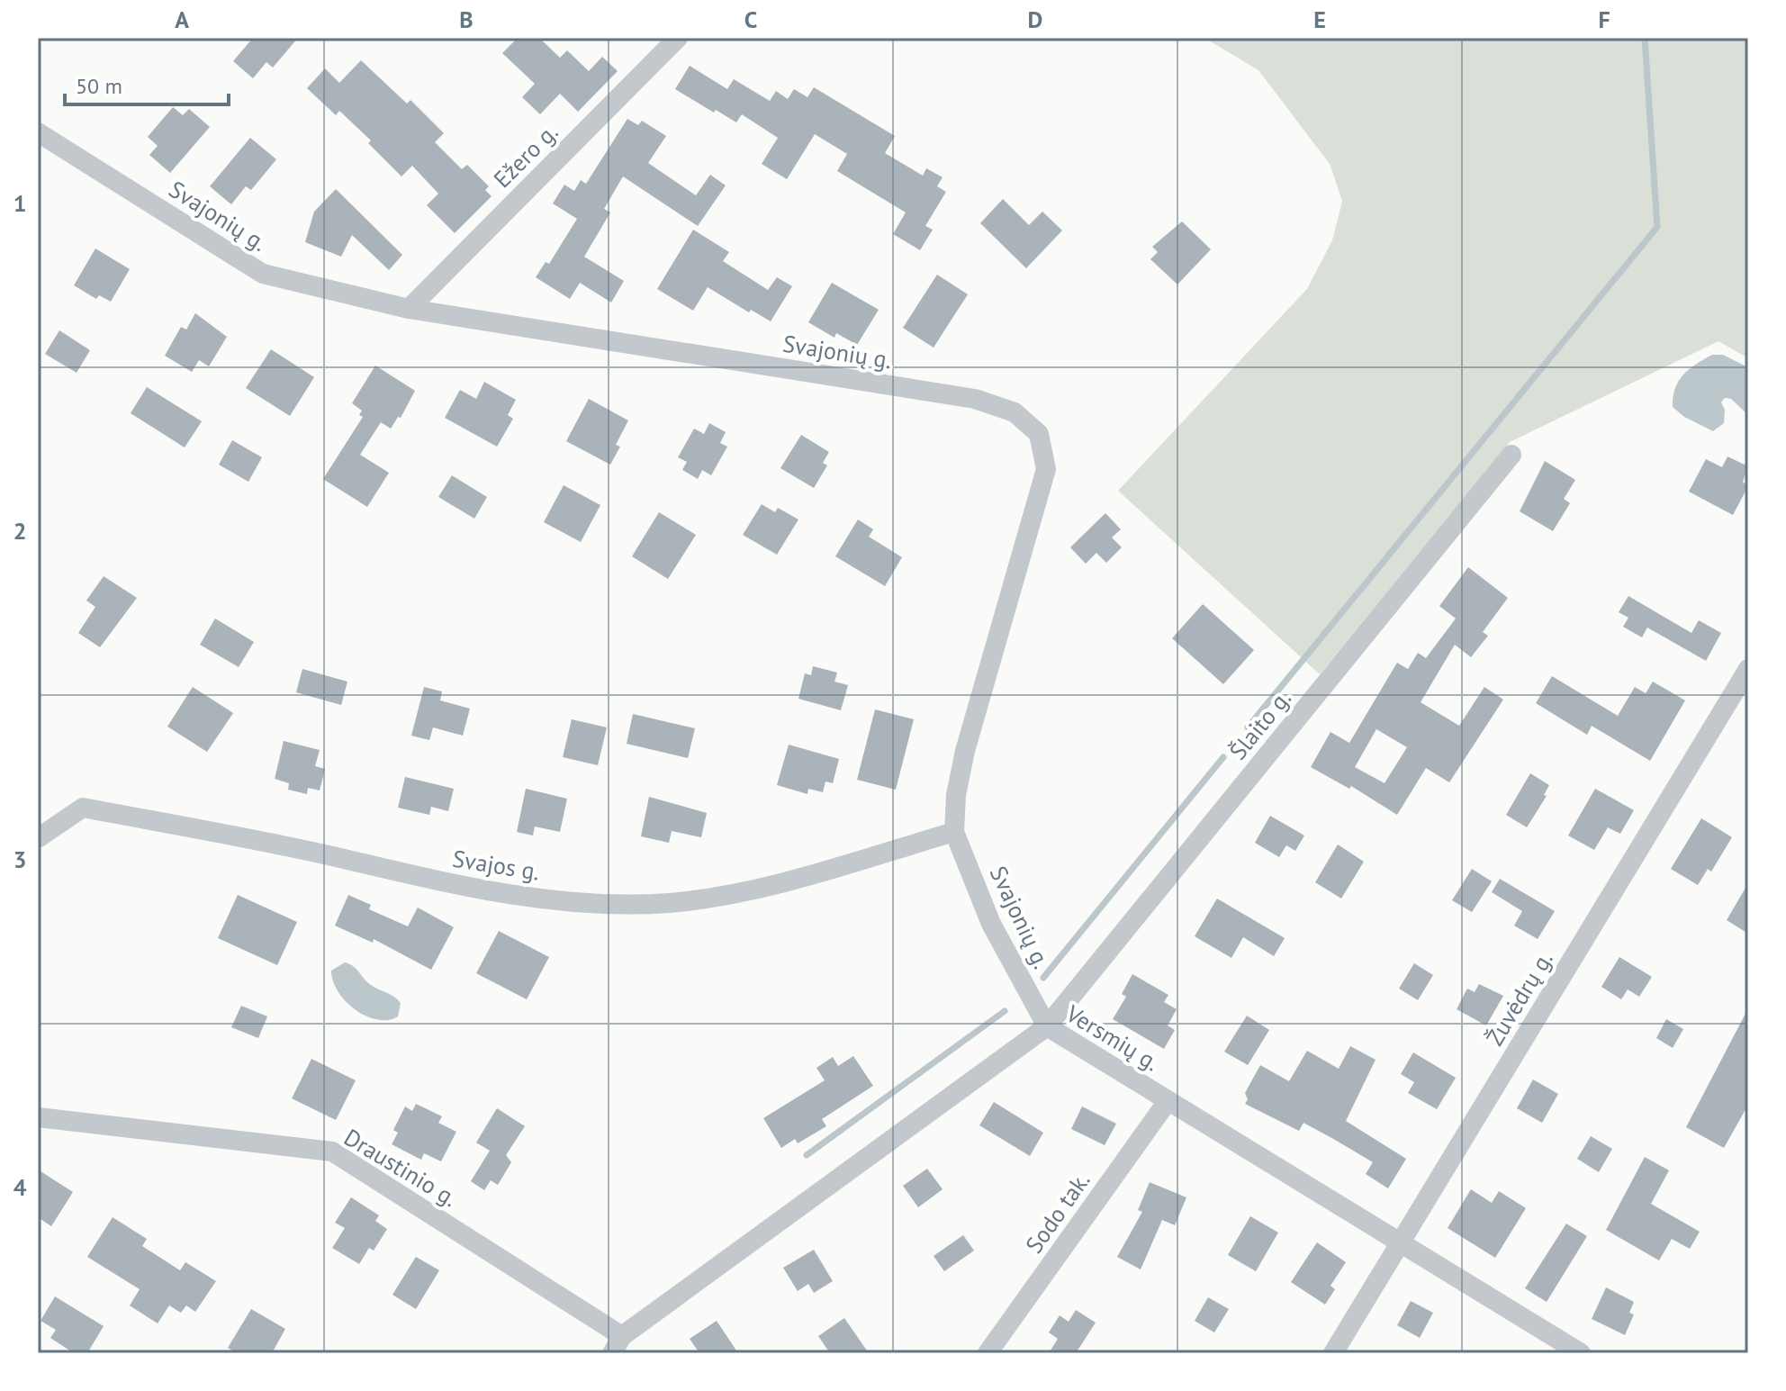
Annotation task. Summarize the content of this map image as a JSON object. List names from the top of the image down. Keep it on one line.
{"streets":{"street":["Ežero g.","Svajonių g.","Šlaito g.","Svajos g.","Žuvėdrų g.","Versmių g.","Draustinio g.","Sodo tak."]},"crossings":[["Ežero g.","Svajonių g."],["Svajonių g.","Šlaito g."],["Svajonių g.","Svajos g."],["Svajonių g.","Versmių g."],["Šlaito g.","Versmių g."],["Žuvėdrų g.","Versmių g."],["Versmių g.","Draustinio g."],["Versmių g.","Sodo tak."]],"scale_bar":"50 m","grid":{"columns":["A","B","C","D","E","F"],"rows":["1","2","3","4"]}}
